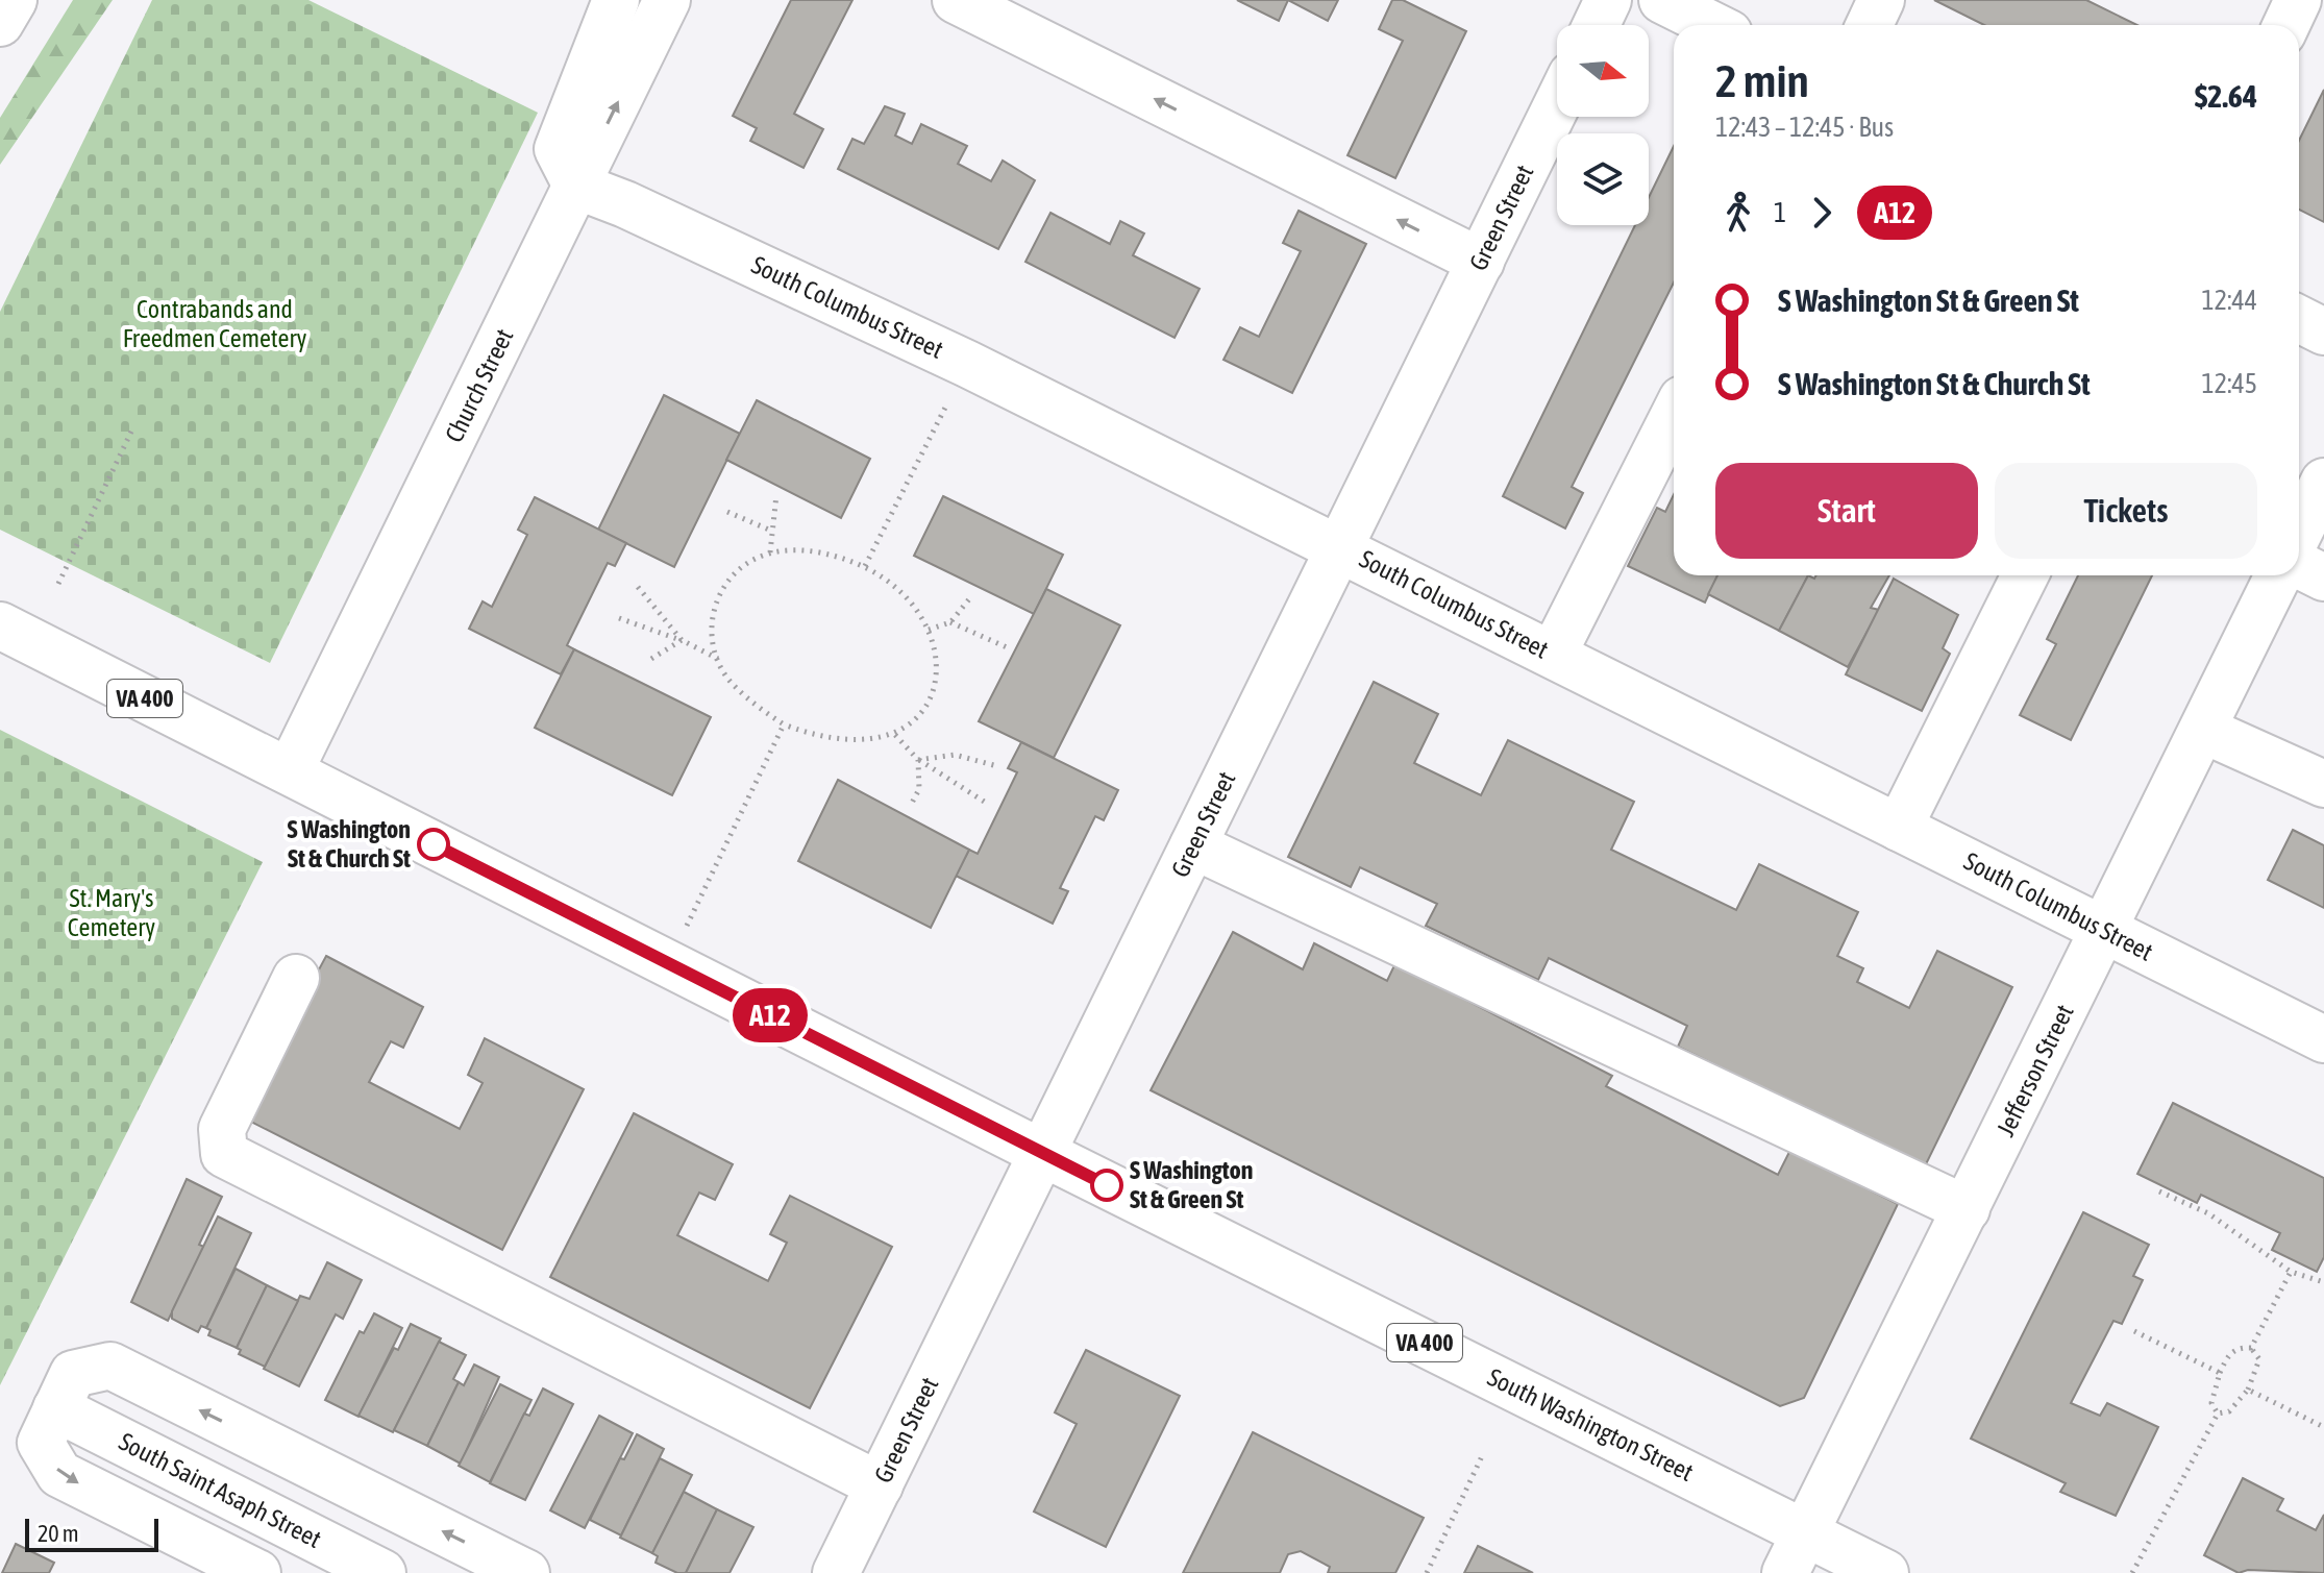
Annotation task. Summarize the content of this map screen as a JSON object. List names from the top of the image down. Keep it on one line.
{"streets":{"main road":["Green Street","South Columbus Street","Church Street","VA 400","Jefferson Street","South Washington Street","South Saint Asaph Street"]},"crossings":[["Green Street","South Columbus Street"],["Green Street","South Washington Street"],["South Columbus Street","Church Street"],["South Columbus Street","Jefferson Street"],["Church Street","South Washington Street"],["Jefferson Street","South Washington Street"]],"parks":["Contrabands and Freedmen Cemetery","St. Mary's Cemetery"],"places":["S Washington St & Church St","S Washington St & Green St"],"lines":["bus line A12"],"scale_bar":"20 m","north":"right","page":{"on_map":"A12","heading":["2 min","12:43 – 12:45 · Bus","$2.64"],"legs":["1","A12"],"list":[{"name":"S Washington St & Green St","value":"12:44"},{"name":"S Washington St & Church St","value":"12:45"}],"buttons":["Start","Tickets"],"scale":"20 m"}}
